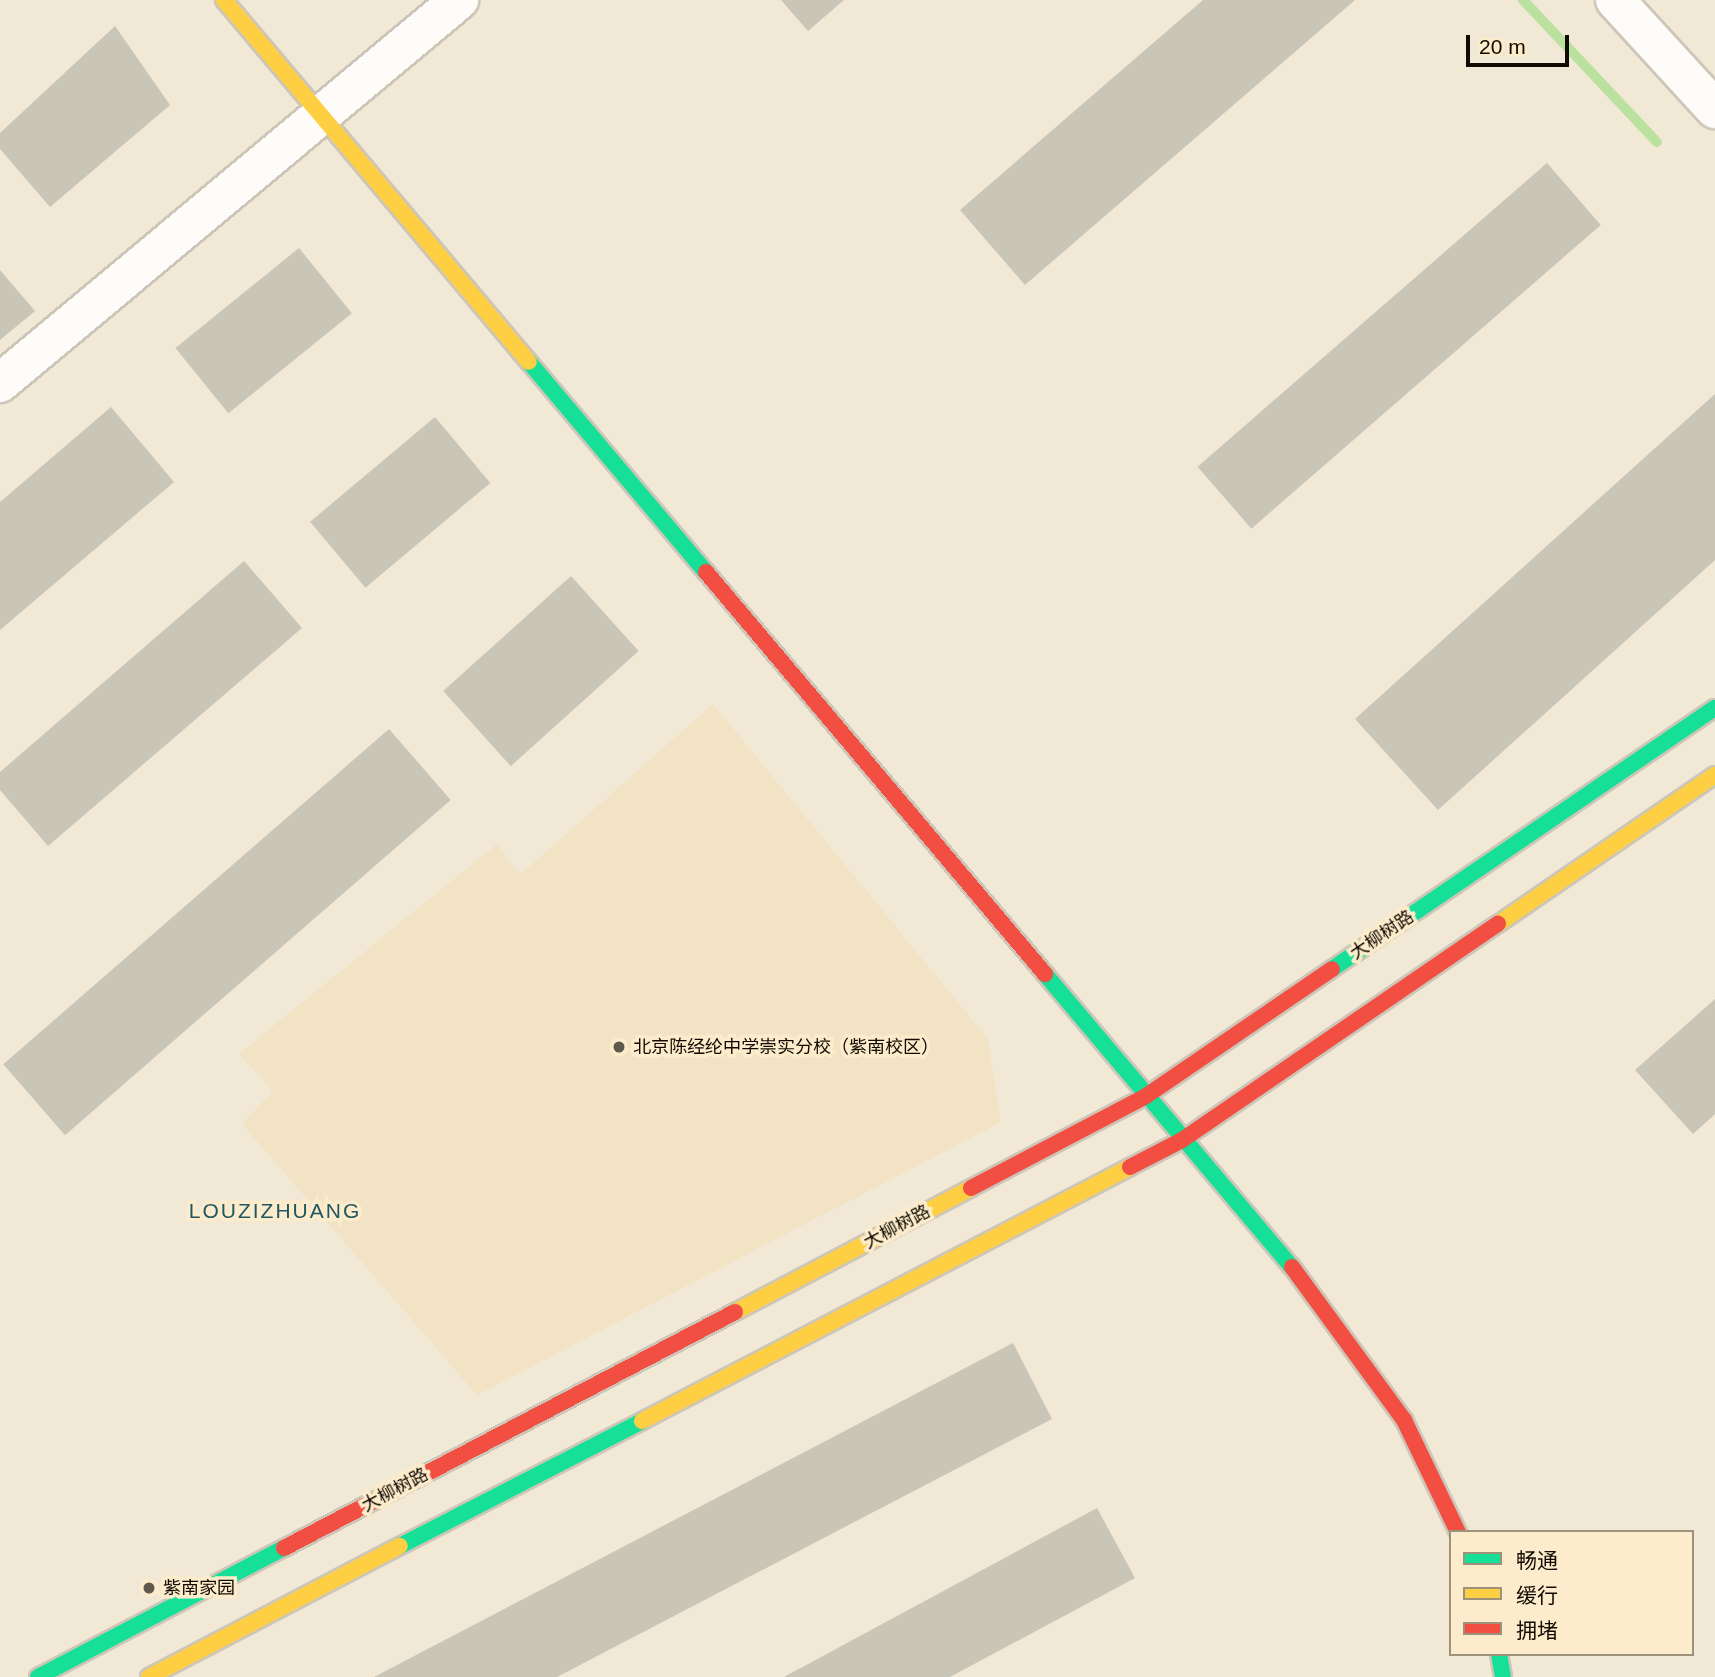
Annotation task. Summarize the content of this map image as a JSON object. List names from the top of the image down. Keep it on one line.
{"streets":{"street":["大柳树路"]},"districts":["LOUZIZHUANG"],"places":["北京陈经纶中学崇实分校（紫南校区）","紫南家园"],"legend":["畅通","缓行","拥堵"],"scale_bar":"20 m"}
